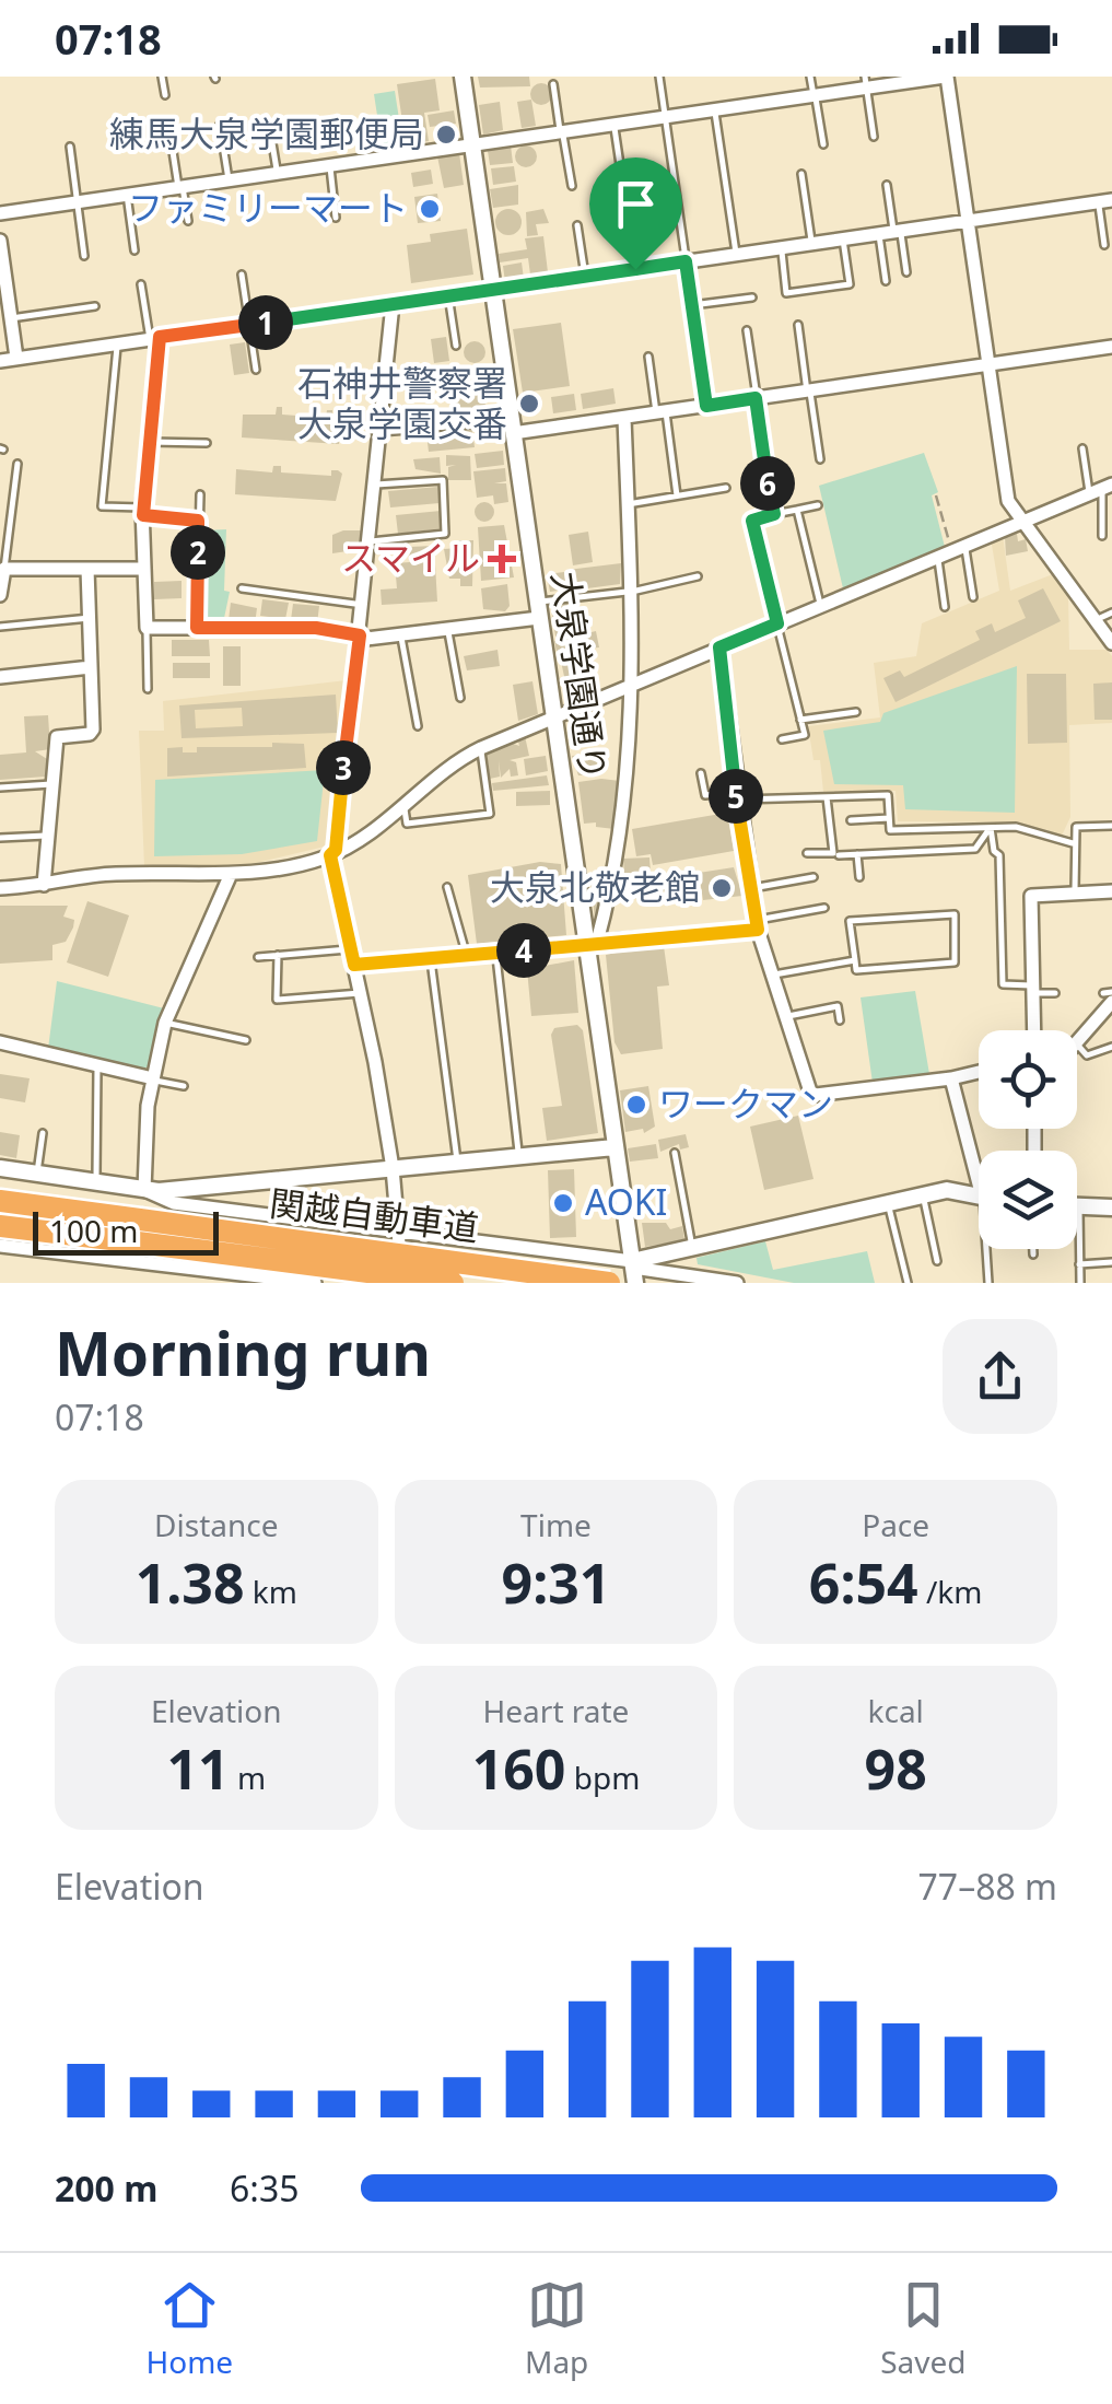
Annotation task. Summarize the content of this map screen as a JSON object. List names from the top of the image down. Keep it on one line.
{"streets":{"highway":["関越自動車道"],"street":["大泉学園通り"]},"places":{"other":["練馬大泉学園郵便局","ファミリーマート","石神井警察署 大泉学園交番","大泉北敬老館","ワークマン","AOKI"],"health":["スマイル"]},"scale_bar":"100 m","page":{"status":"07:18","pins":["1","6","2","3","5","4"],"scale":"100 m","heading":["Morning run","07:18"],"stats":[["Distance","1.38 km"],["Time","9:31"],["Pace","6:54 /km"],["Elevation","11 m"],["Heart rate","160 bpm"],["kcal","98"]],"chart":["Elevation","77–88 m"],"list":[{"name":"200 m","note":"6:35"}],"tabs":["Home","Map","Saved"]}}
